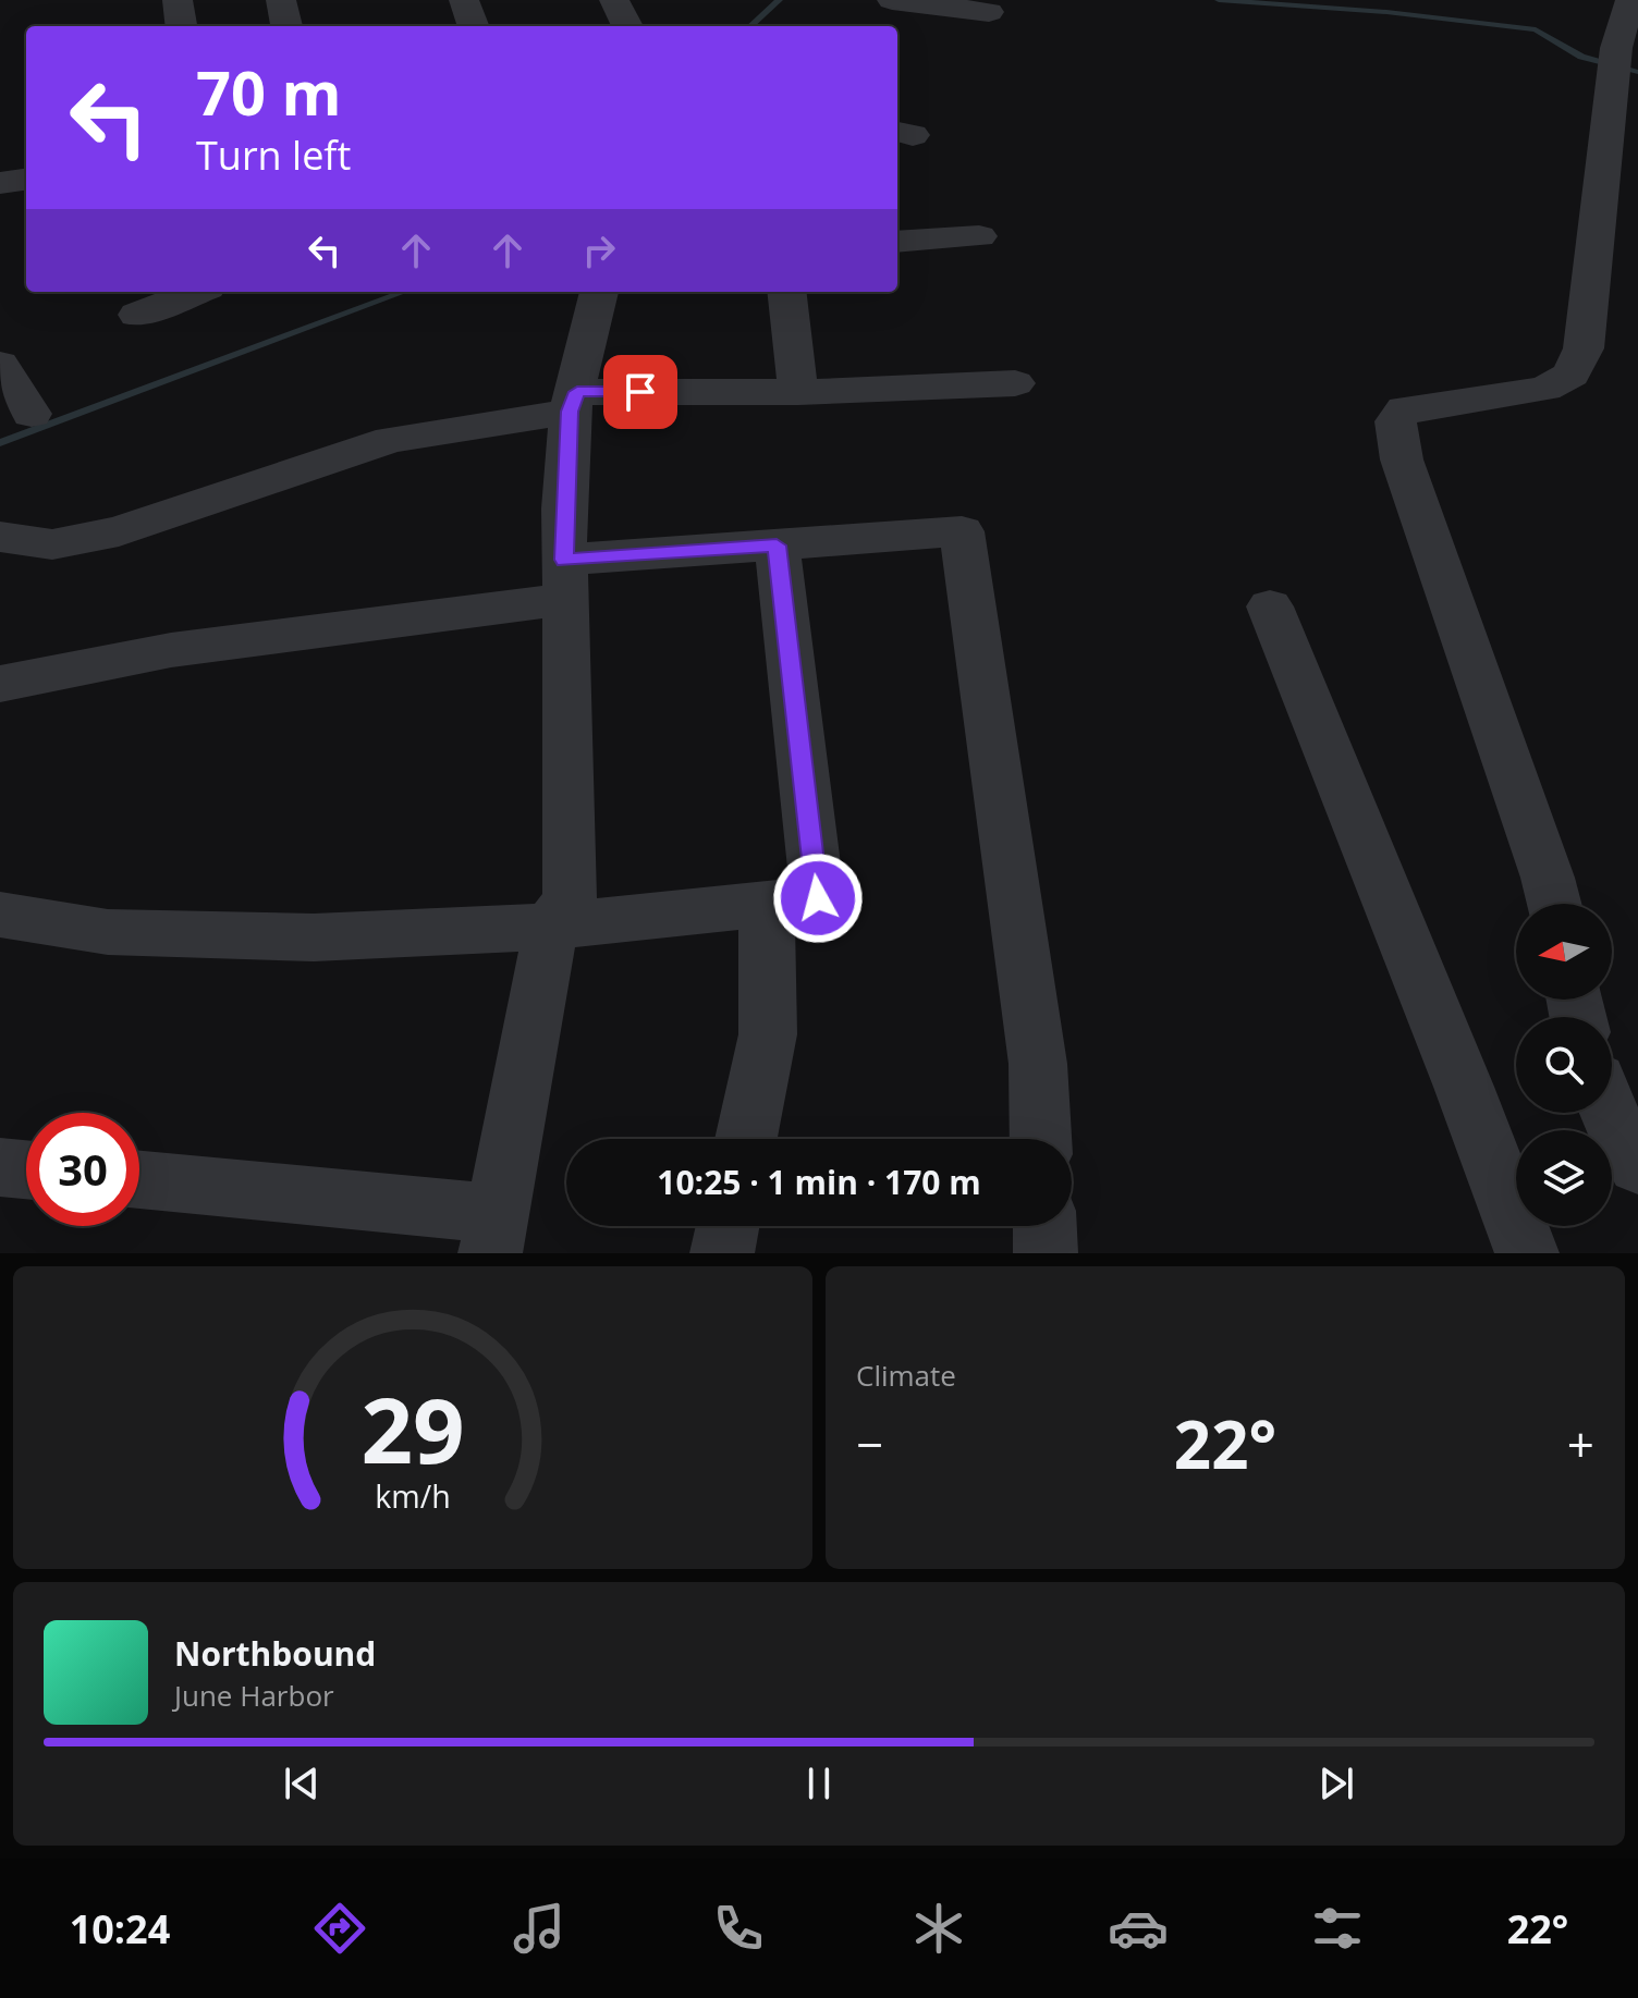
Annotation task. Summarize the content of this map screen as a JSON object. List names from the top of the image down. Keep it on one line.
{"north":"left","page":{"turn":["70 m","Turn left"],"limit":"30","trip":"10:25 · 1 min · 170 m","tile":"Climate","heat":["−","22°","+"],"song":["Northbound","June Harbor"],"tabs":["10:24","22°"],"gauge":["29","km/h"]}}
